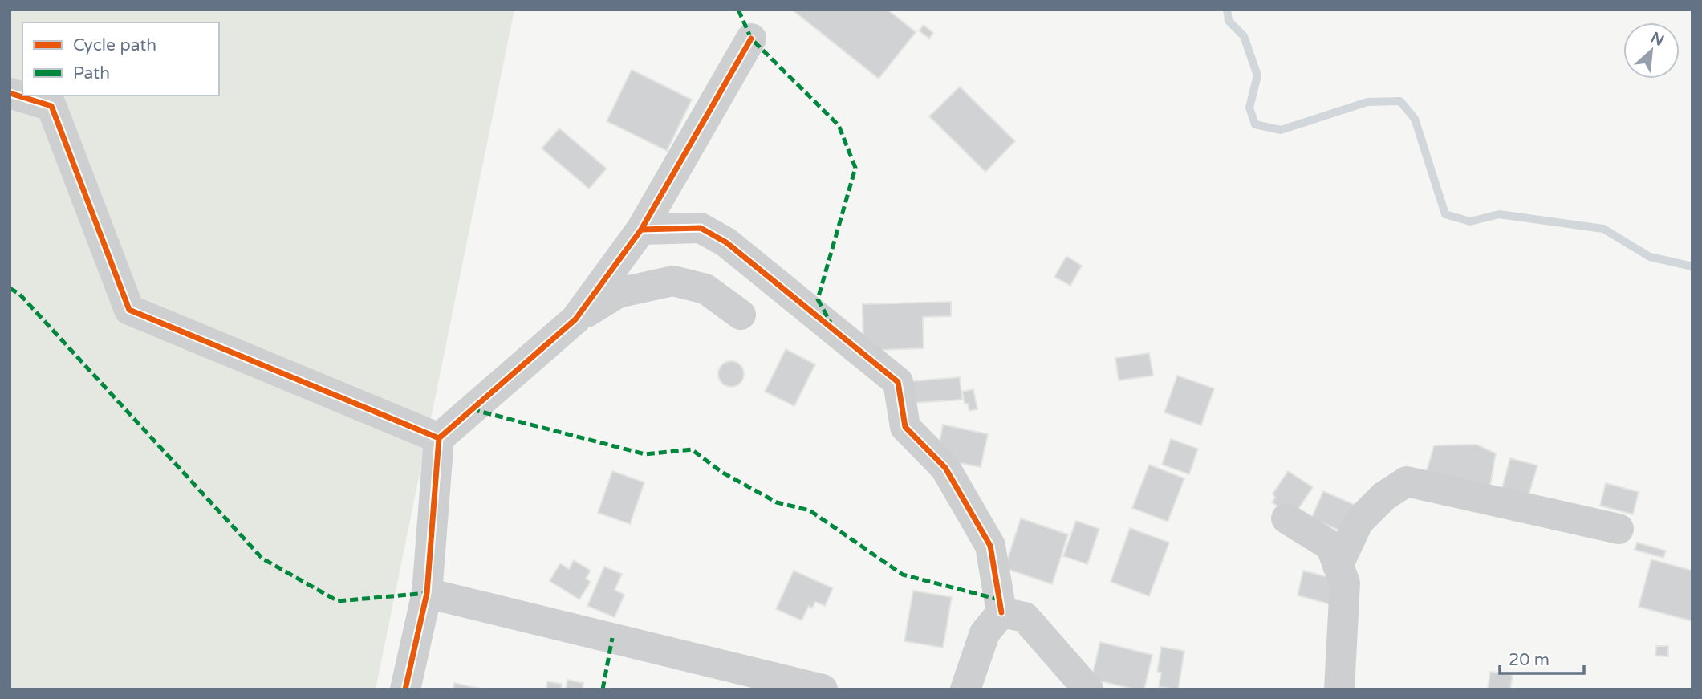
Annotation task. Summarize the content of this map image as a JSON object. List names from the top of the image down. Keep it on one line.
{"legend":["Cycle path","Path"],"scale_bar":"20 m","north":"top right"}
